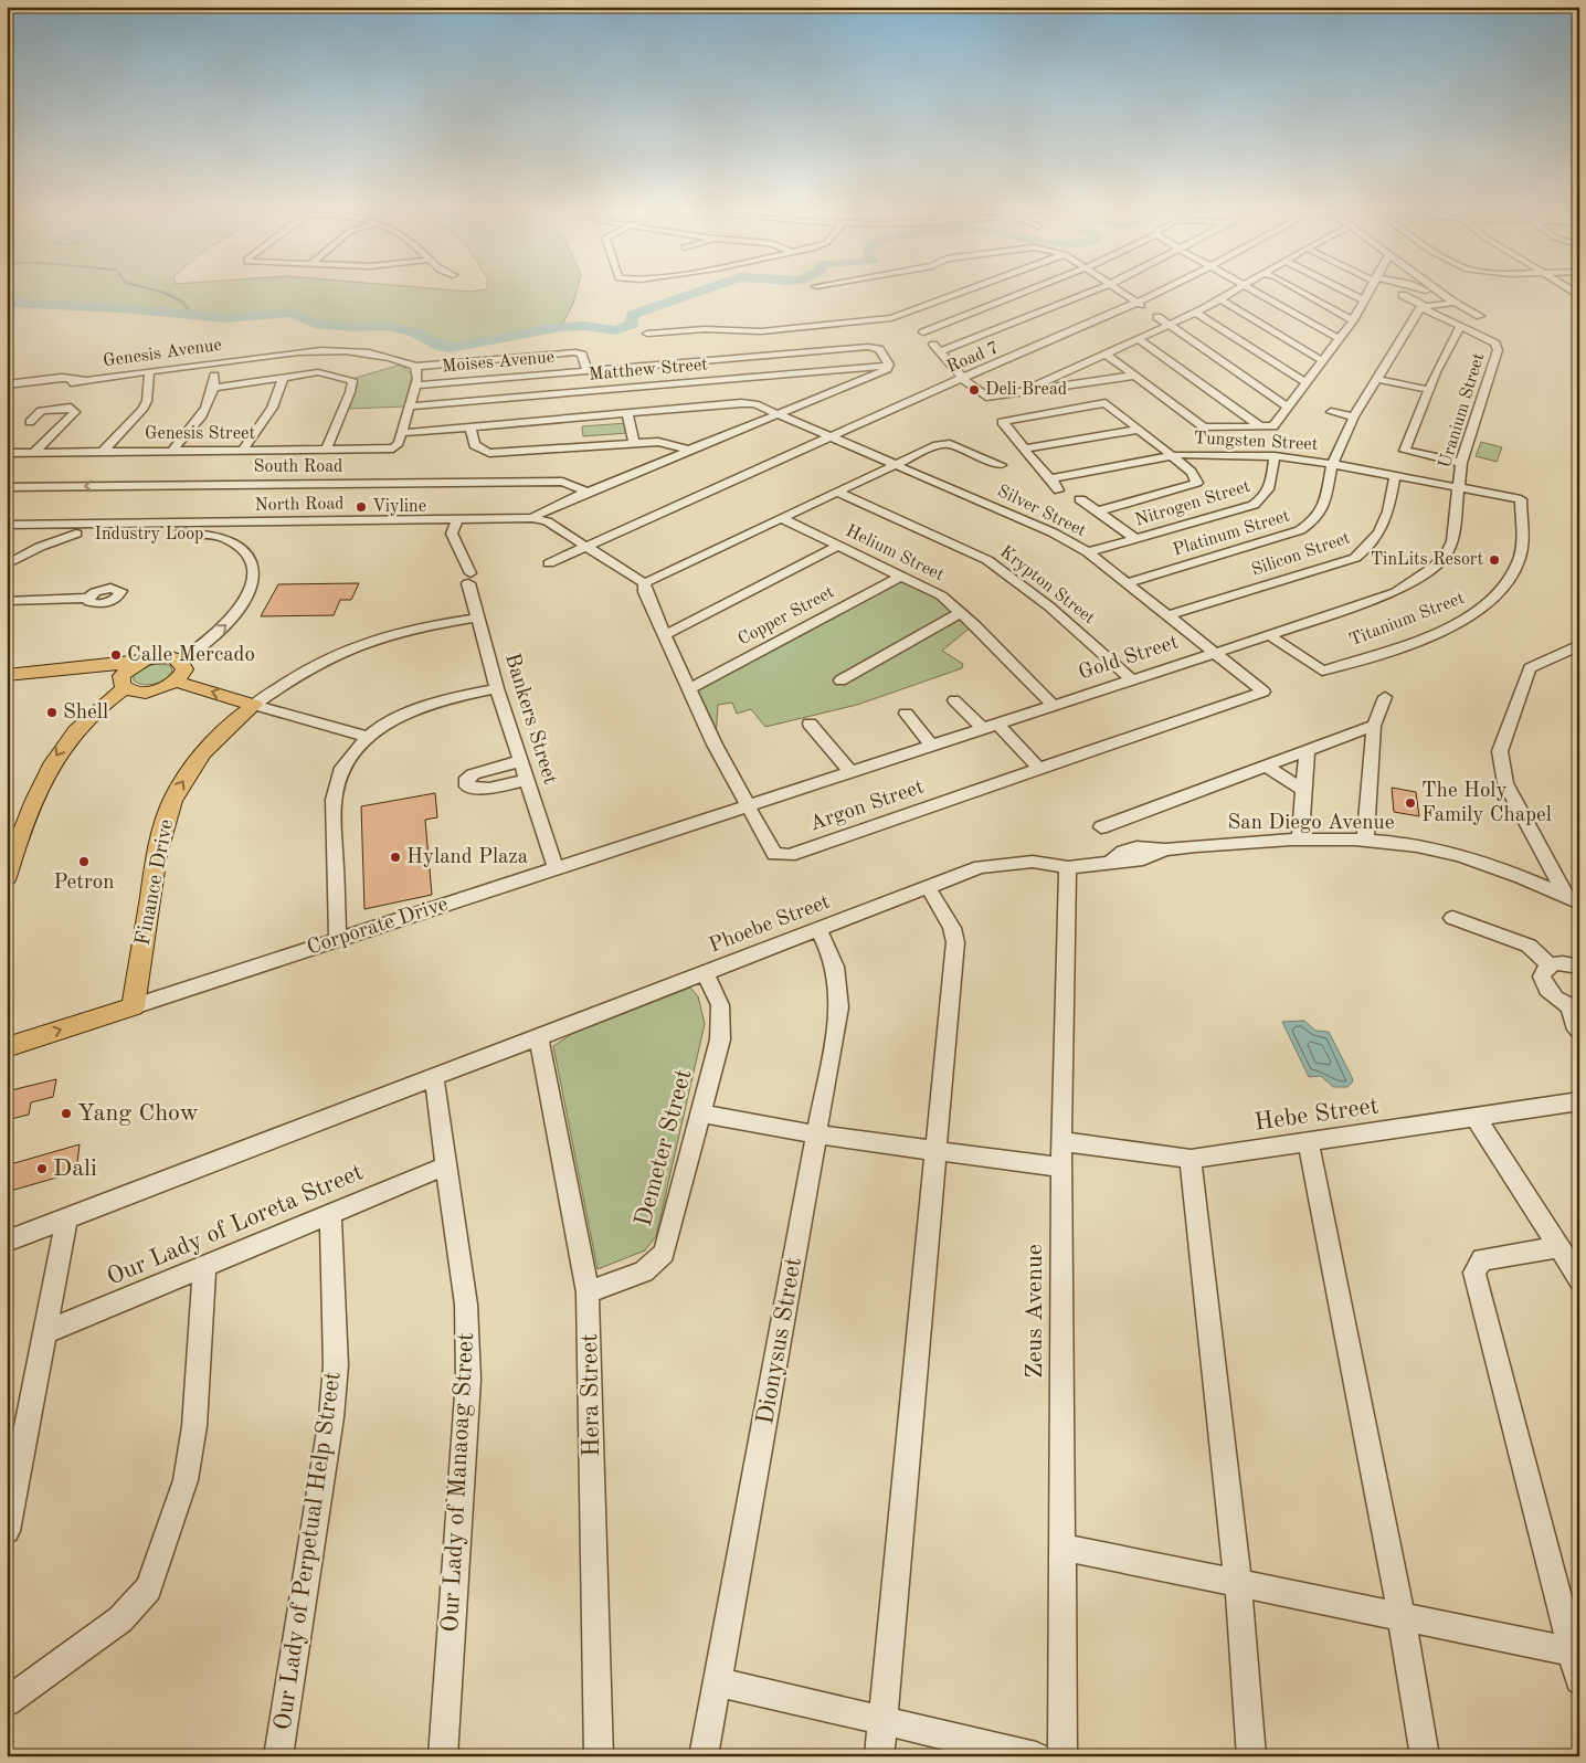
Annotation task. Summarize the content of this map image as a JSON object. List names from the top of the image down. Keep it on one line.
{"streets":{"main road":["Finance Drive","Corporate Drive"],"street":["Genesis Avenue","Road 7","Moises Avenue","Matthew Street","Uranium Street","Genesis Street","Tungsten Street","South Road","Nitrogen Street","North Road","Silver Street","Platinum Street","Industry Loop","Helium Street","Silicon Street","Krypton Street","Copper Street","Titanium Street","Gold Street","Bankers Street","Argon Street","San Diego Avenue","Phoebe Street","Hebe Street","Demeter Street","Our Lady of Loreta Street","Zeus Avenue","Dionysus Street","Hera Street","Our Lady of Manaoag Street","Our Lady of Perpetual Help Street"]},"crossings":[["Road 7","North Road"],["Road 7","Silver Street"],["Moises Avenue","Matthew Street"],["Uranium Street","Tungsten Street"],["Uranium Street","Titanium Street"],["Uranium Street","Gold Street"],["Genesis Street","Silver Street"],["Tungsten Street","Nitrogen Street"],["Tungsten Street","Platinum Street"],["Tungsten Street","Silicon Street"],["Tungsten Street","Titanium Street"],["Tungsten Street","Gold Street"],["Nitrogen Street","Silver Street"],["North Road","Industry Loop"],["North Road","Bankers Street"],["Silver Street","Platinum Street"],["Silver Street","Silicon Street"],["Silver Street","Gold Street"],["Silver Street","Argon Street"],["Helium Street","Copper Street"],["Helium Street","Gold Street"],["Krypton Street","Gold Street"],["Copper Street","Argon Street"],["Titanium Street","Gold Street"],["Gold Street","Argon Street"],["Gold Street","Corporate Drive"],["Bankers Street","Finance Drive"],["Bankers Street","Corporate Drive"],["Argon Street","Corporate Drive"],["San Diego Avenue","Phoebe Street"],["Finance Drive","Corporate Drive"],["Phoebe Street","Demeter Street"],["Phoebe Street","Zeus Avenue"],["Phoebe Street","Dionysus Street"],["Phoebe Street","Hera Street"],["Phoebe Street","Our Lady of Manaoag Street"],["Hebe Street","Zeus Avenue"],["Demeter Street","Hera Street"],["Our Lady of Loreta Street","Our Lady of Manaoag Street"],["Our Lady of Loreta Street","Our Lady of Perpetual Help Street"]],"places":["Deli Bread","Viyline","TinLits Resort","Calle Mercado","Shell","The Holy Family Chapel","Hyland Plaza","Petron","Yang Chow","Dali"]}
